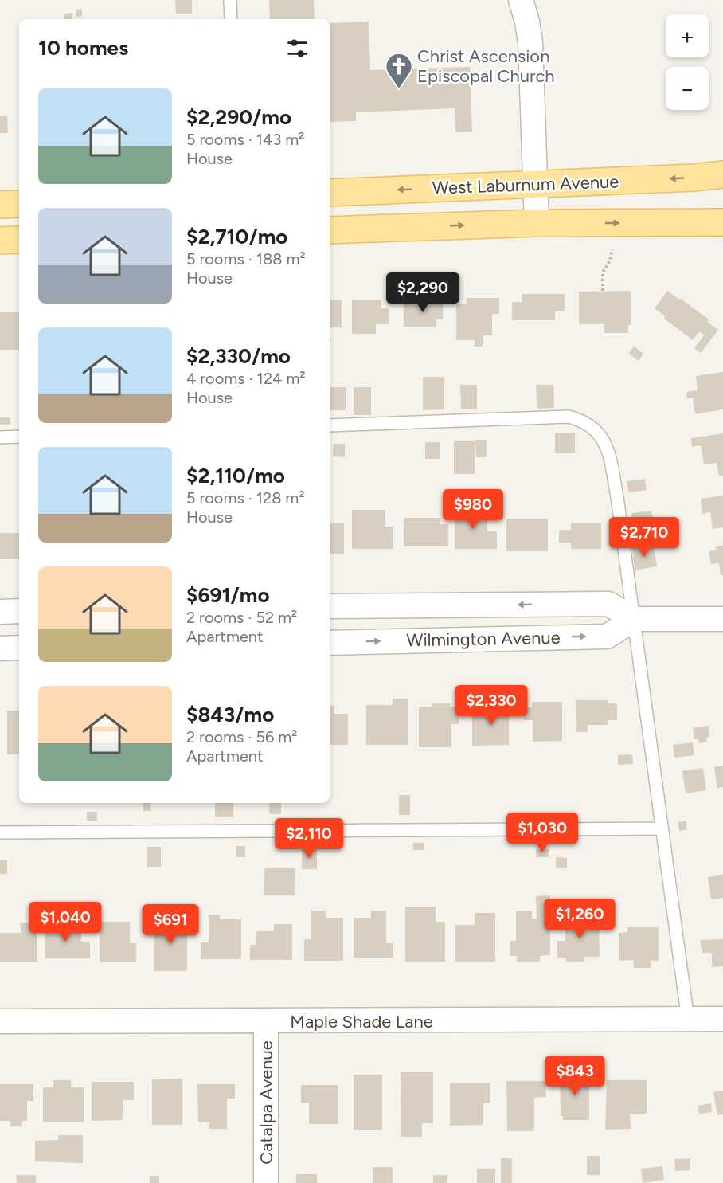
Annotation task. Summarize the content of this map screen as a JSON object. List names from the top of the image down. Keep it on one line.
{"streets":{"main road":["West Laburnum Avenue"],"street":["Wilmington Avenue","Maple Shade Lane","Catalpa Avenue"]},"crossings":[["Maple Shade Lane","Catalpa Avenue"]],"places":{"church":["Christ Ascension Episcopal Church"]},"page":{"map_buttons":["+","−"],"heading":"10 homes","list":[{"name":"$2,290/mo","note":"5 rooms · 143 m² · House"},{"name":"$2,710/mo","note":"5 rooms · 188 m² · House"},{"name":"$2,330/mo","note":"4 rooms · 124 m² · House"},{"name":"$2,110/mo","note":"5 rooms · 128 m² · House"},{"name":"$691/mo","note":"2 rooms · 52 m² · Apartment"},{"name":"$843/mo","note":"2 rooms · 56 m² · Apartment"}],"price":["$2,290","$980","$2,710","$2,330","$1,030","$2,110","$1,260","$1,040","$691","$843"]}}
